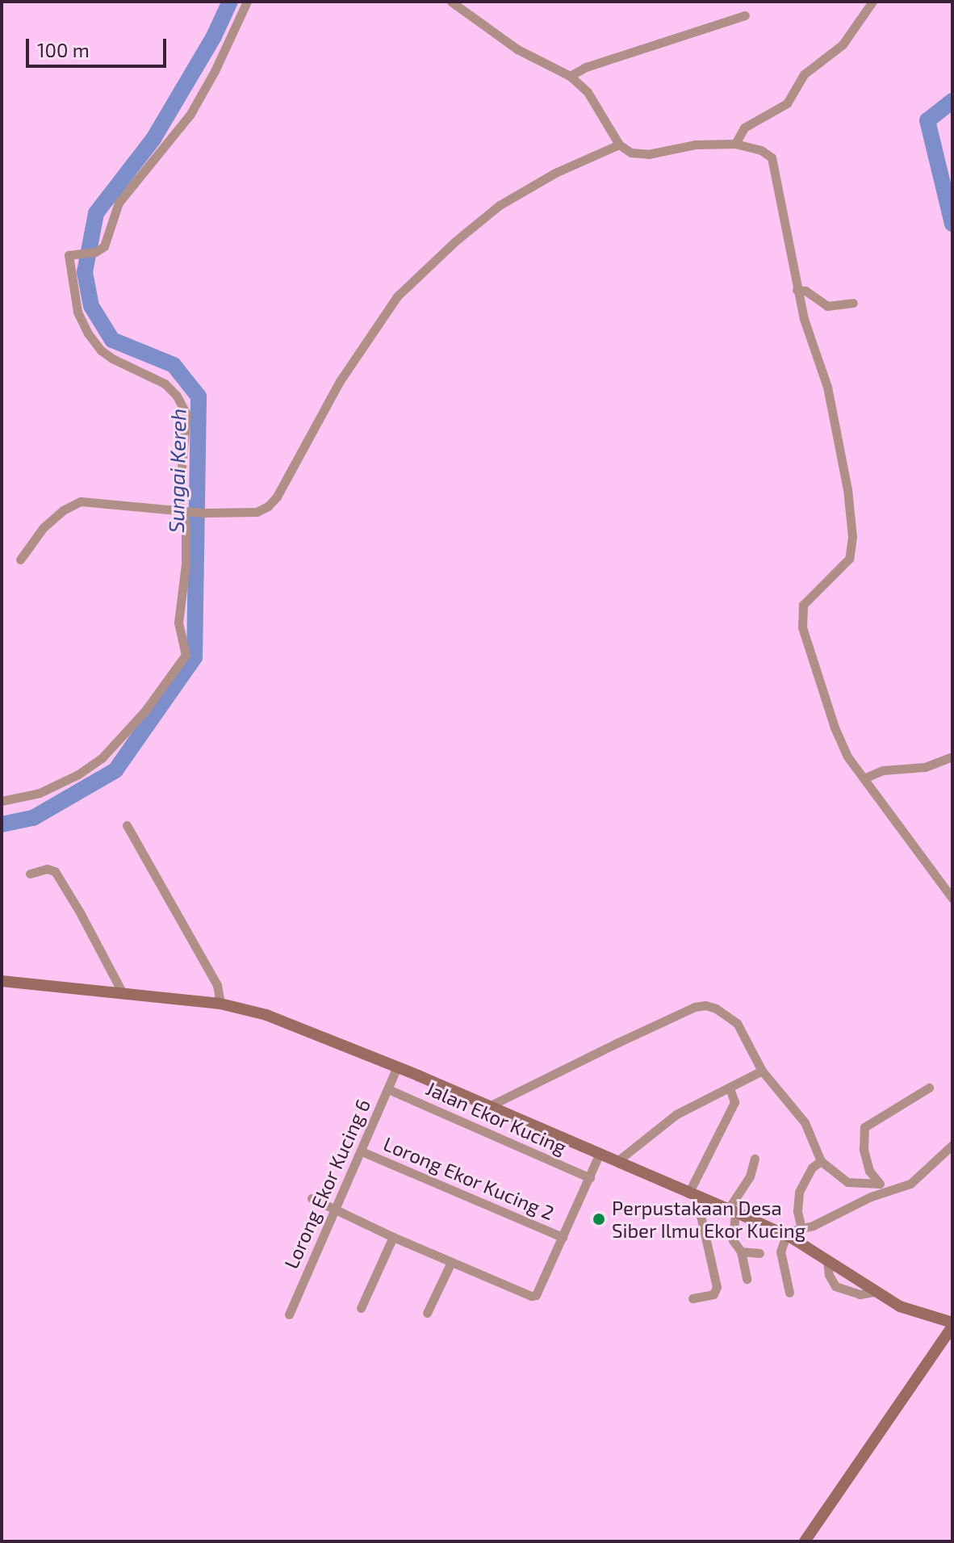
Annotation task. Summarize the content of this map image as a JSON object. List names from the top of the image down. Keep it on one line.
{"streets":{"street":["Jalan Ekor Kucing","Lorong Ekor Kucing 2","Lorong Ekor Kucing 6"]},"crossings":[["Jalan Ekor Kucing","Lorong Ekor Kucing 6"],["Lorong Ekor Kucing 2","Lorong Ekor Kucing 6"]],"water":["Sungai Kereh"],"places":["Perpustakaan Desa Siber Ilmu Ekor Kucing"],"scale_bar":"100 m"}
